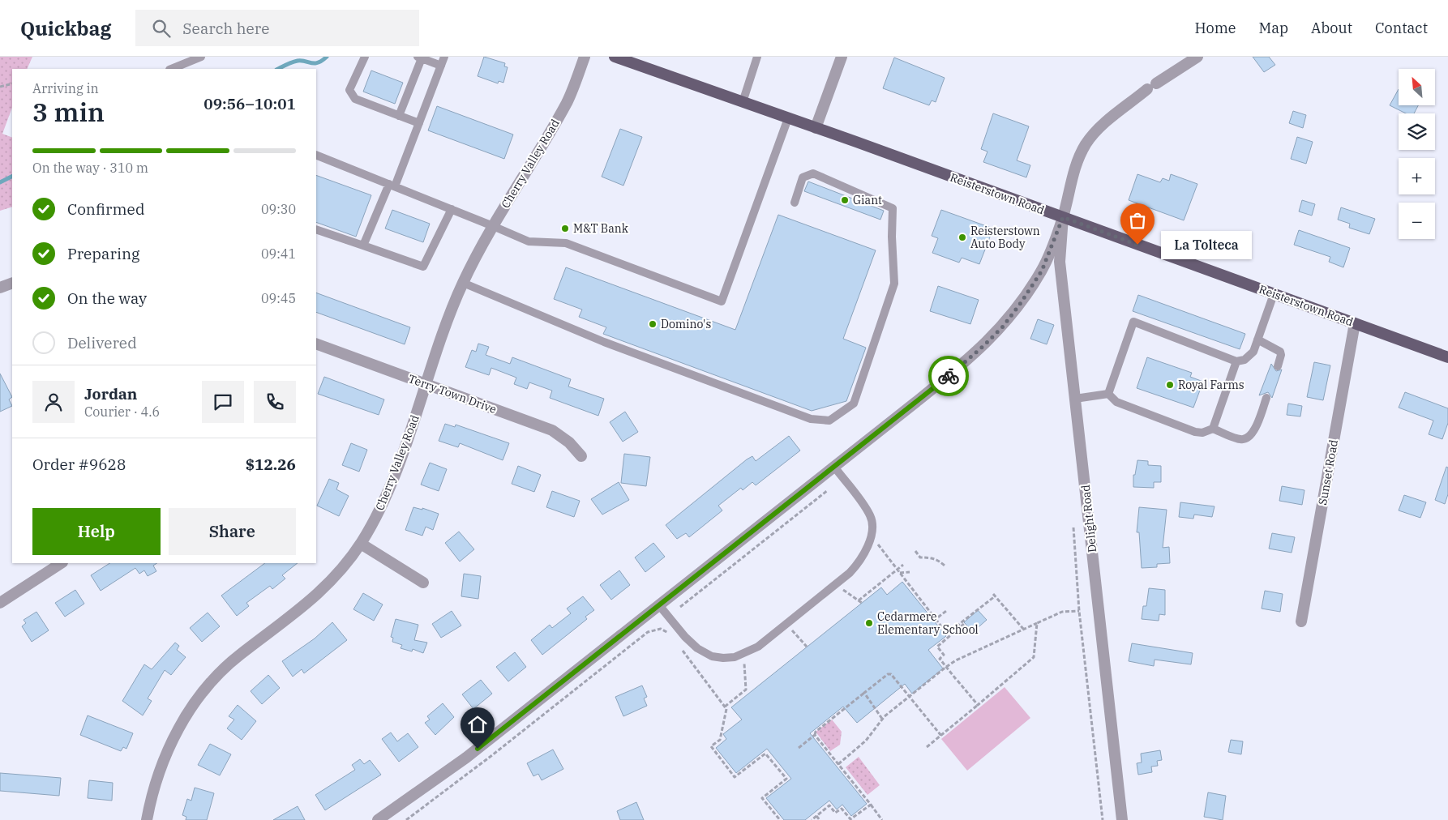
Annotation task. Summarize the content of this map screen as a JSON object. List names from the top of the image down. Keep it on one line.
{"streets":{"main road":["Reisterstown Road"],"street":["Cherry Valley Road","Terry Town Drive","Sunset Road","Delight Road"]},"crossings":[["Cherry Valley Road","Terry Town Drive"],["Reisterstown Road","Sunset Road"],["Reisterstown Road","Delight Road"]],"places":["Giant","M&T Bank","Reisterstown Auto Body","La Tolteca","Domino's","Royal Farms","Cedarmere Elementary School"],"north":"top left","page":{"header":"Quickbag","search":"Search here","nav":["Home","Map","About","Contact"],"map_buttons":["+","−"],"heading":["3 min","Arriving in","09:56–10:01"],"panel":["Jordan","Courier · 4.6","Order #9628","$12.26"],"bar":"On the way · 310 m","list":[["Confirmed","09:30"],["Preparing","09:41"],["On the way","09:45"],"Delivered"],"bubble":"La Tolteca","buttons":["Help","Share"]}}
